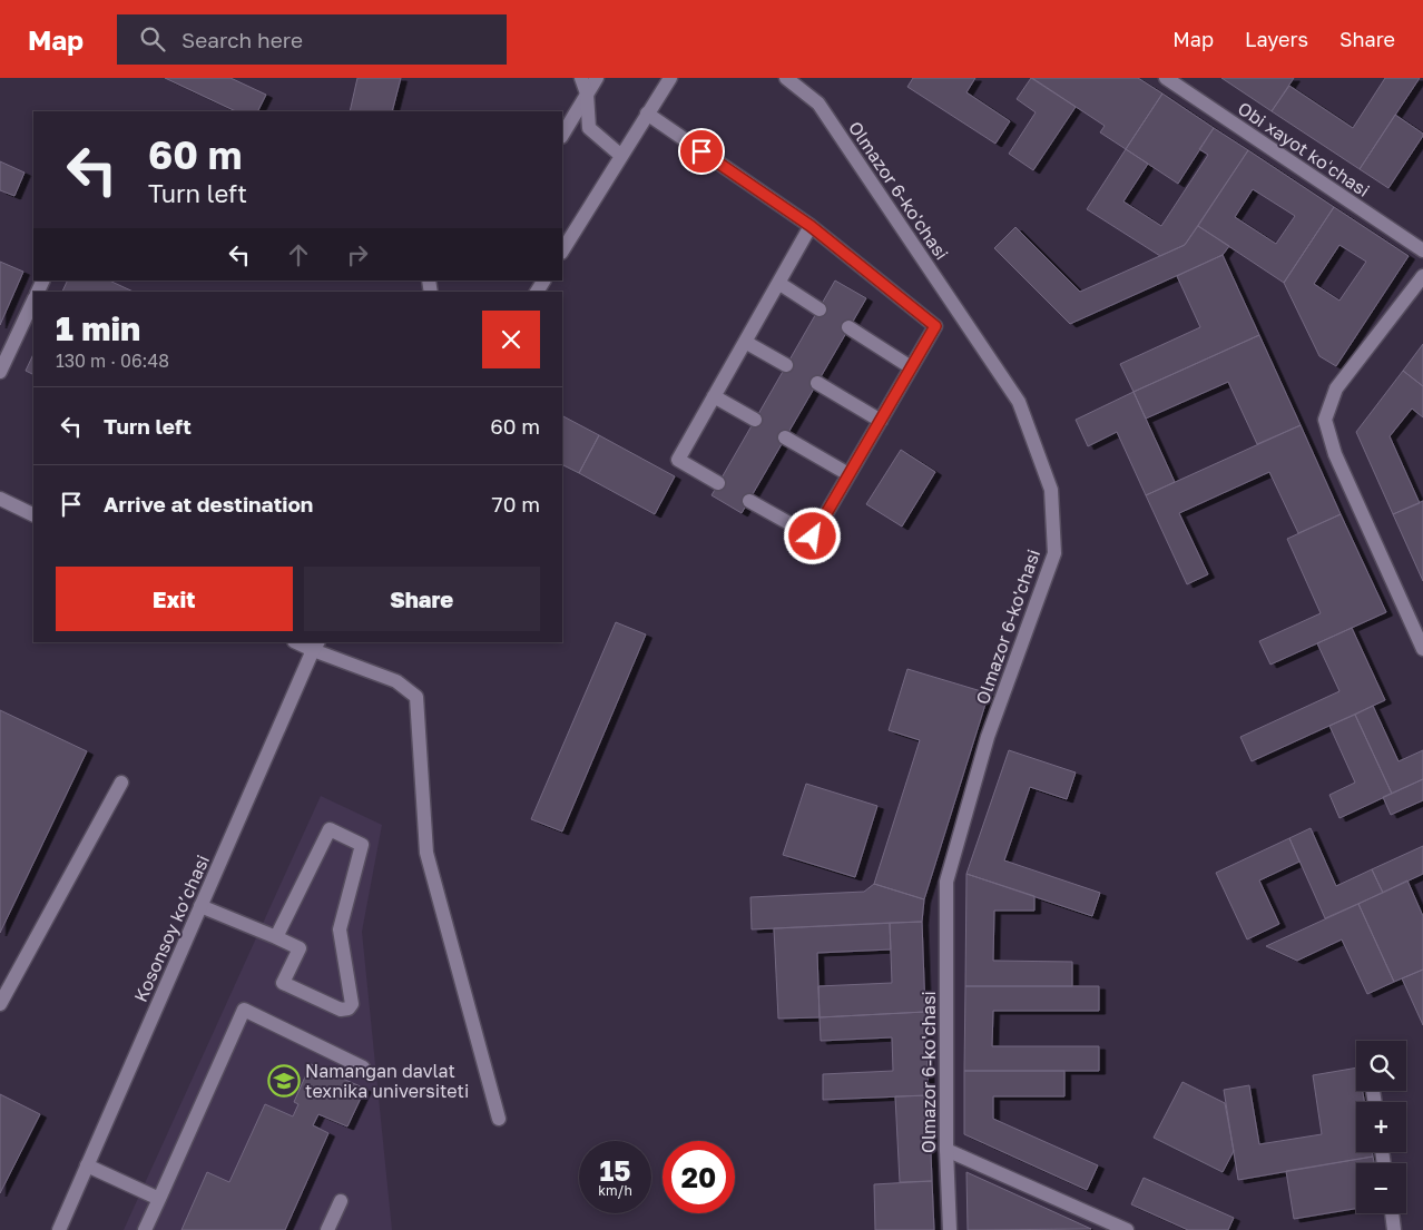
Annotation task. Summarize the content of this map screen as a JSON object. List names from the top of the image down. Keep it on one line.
{"streets":{"street":["Obi xayot koʻchasi","Olmazor 6-ko'chasi","Kosonsoy ko’chasi"]},"places":{"school or university":["Namangan davlat texnika universiteti"]},"page":{"header":"Map","search":"Search here","nav":["Map","Layers","Share"],"turn":["60 m","Turn left"],"heading":["1 min","130 m · 06:48"],"list":[{"name":"Turn left","value":"60 m"},{"name":"Arrive at destination","value":"70 m"}],"buttons":["Exit","Share"],"map_buttons":["+","−"],"speed":"15 km/h","limit":"20"}}
